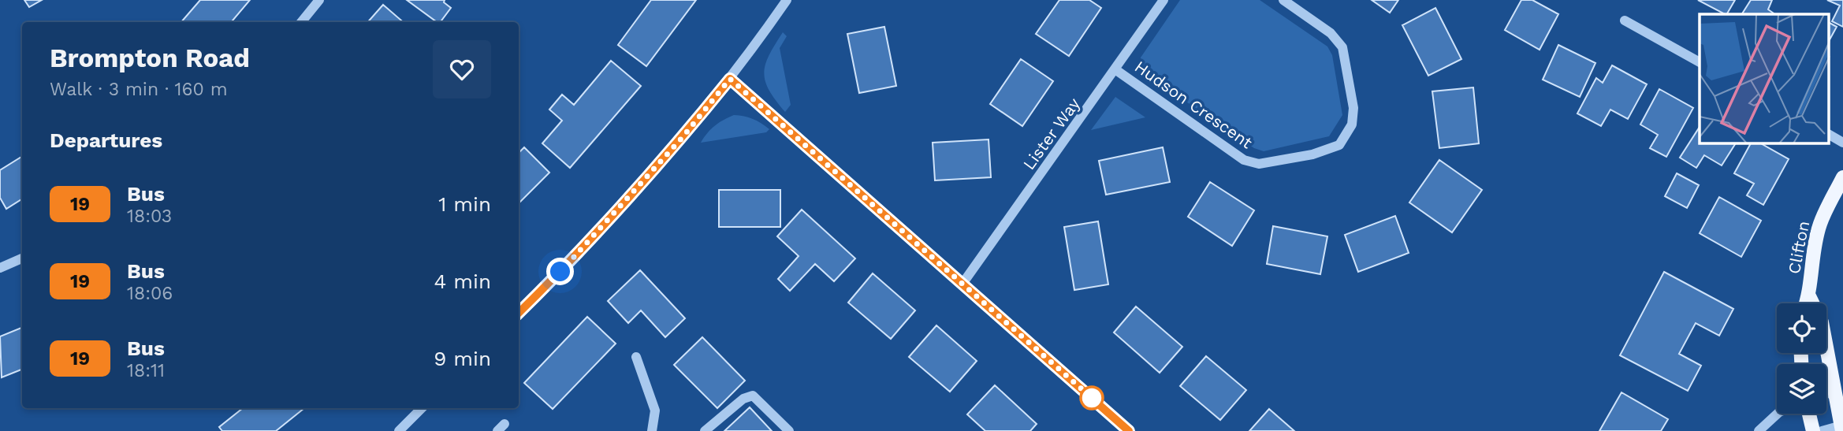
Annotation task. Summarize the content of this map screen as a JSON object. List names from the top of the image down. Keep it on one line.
{"streets":{"main road":["Clifton"],"street":["Hudson Crescent","Lister Way"]},"crossings":[["Hudson Crescent","Lister Way"]],"lines":["bus line 19"],"page":{"heading":[["Brompton Road","Walk · 3 min · 160 m"],"Departures"],"list":[{"mark":"19","name":"Bus","note":"18:03","value":"1 min"},{"mark":"19","name":"Bus","note":"18:06","value":"4 min"},{"mark":"19","name":"Bus","note":"18:11","value":"9 min"}]}}
